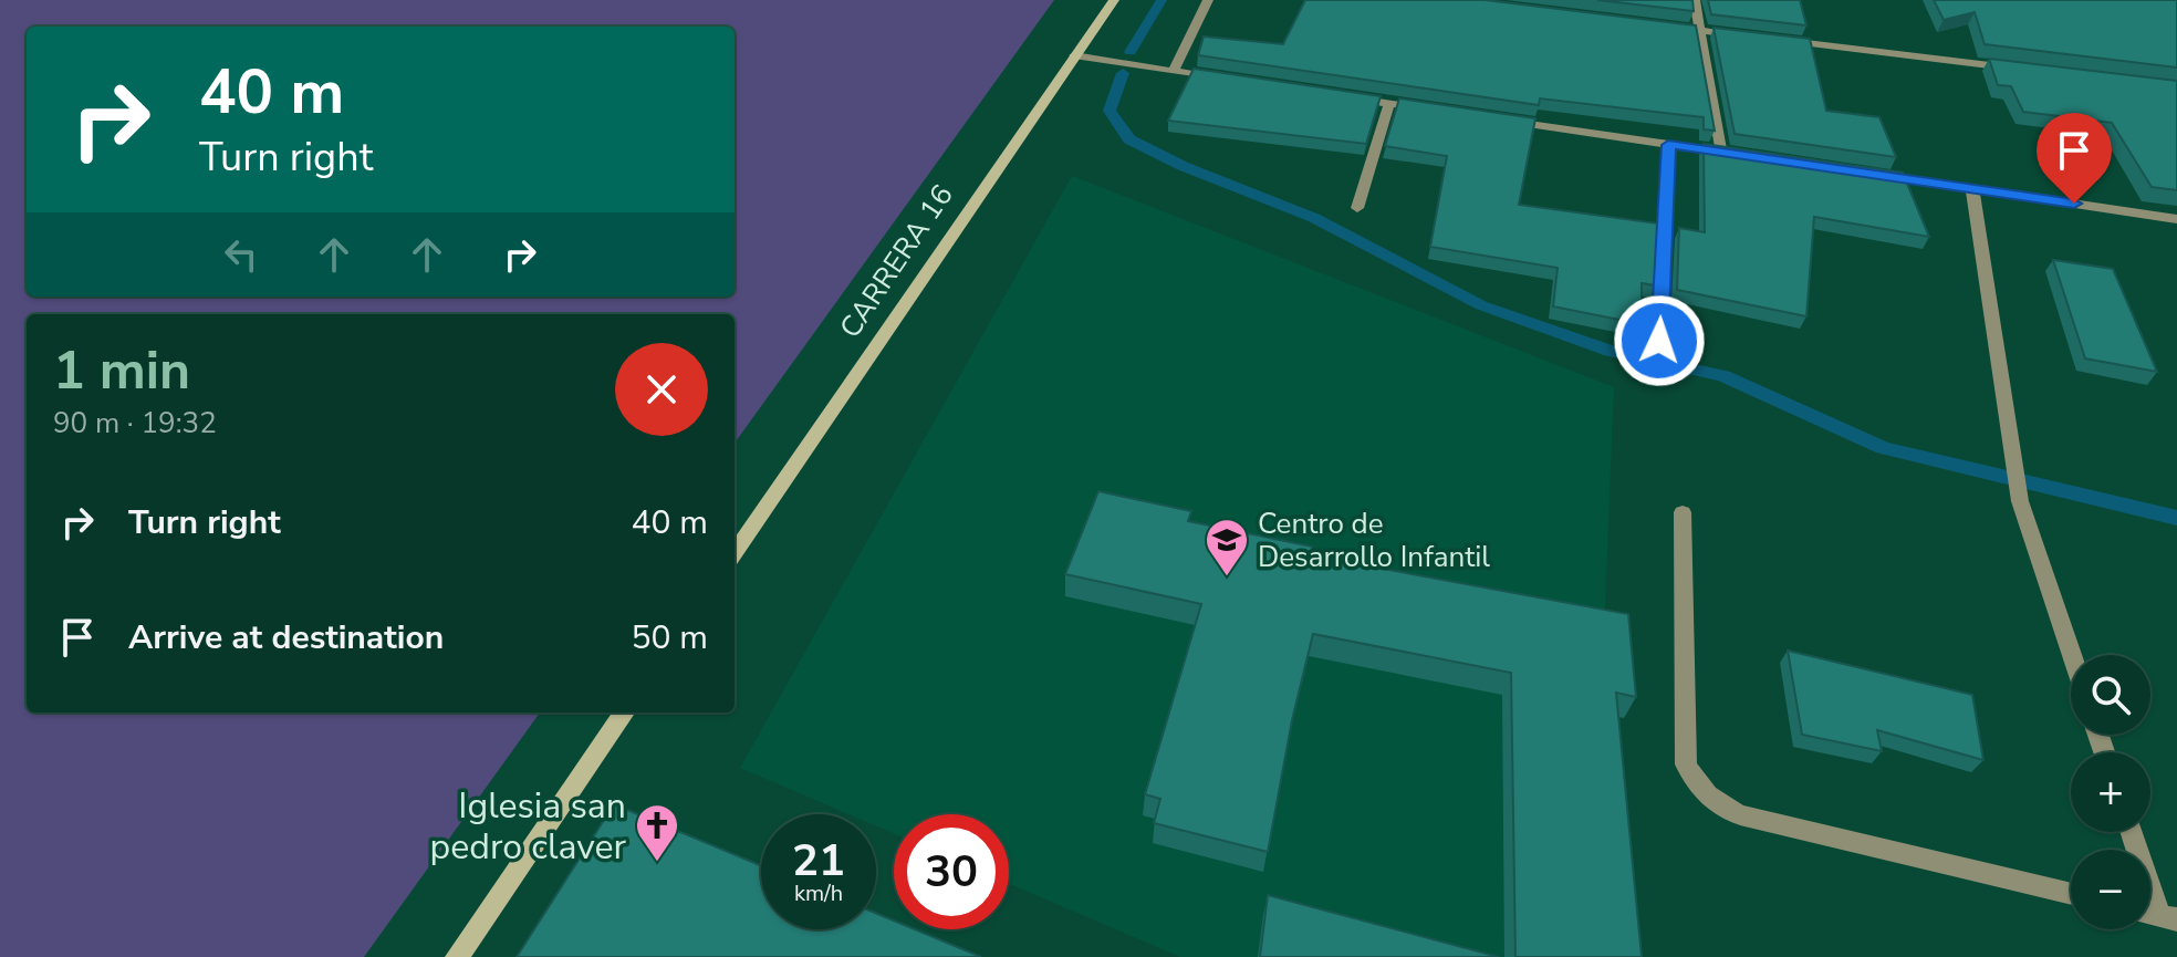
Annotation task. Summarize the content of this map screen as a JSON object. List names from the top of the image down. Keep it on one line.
{"streets":{"main road":["CARRERA 16"]},"places":{"school or university":["Centro de Desarrollo Infantil"],"church":["Iglesia san pedro claver"]},"page":{"turn":["40 m","Turn right"],"heading":["1 min","90 m · 19:32"],"list":[{"name":"Turn right","value":"40 m"},{"name":"Arrive at destination","value":"50 m"}],"map_buttons":["+","−"],"speed":"21 km/h","limit":"30"}}
